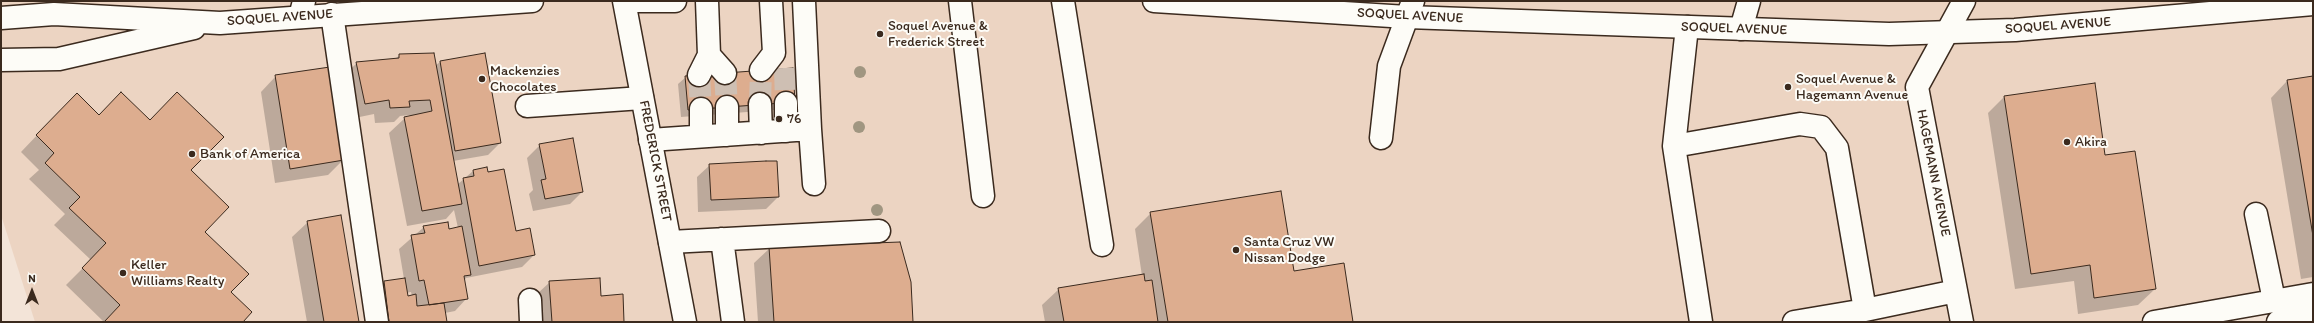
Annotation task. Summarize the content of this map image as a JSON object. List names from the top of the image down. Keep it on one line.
{"streets":{"main road":["SOQUEL AVENUE","FREDERICK STREET","HAGEMANN AVENUE"]},"crossings":[["SOQUEL AVENUE","HAGEMANN AVENUE"]],"places":["Soquel Avenue & Frederick Street","Mackenzies Chocolates","Soquel Avenue & Hagemann Avenue","76","Akira","Bank of America","Santa Cruz VW Nissan Dodge","Keller Williams Realty"],"north":"top"}
